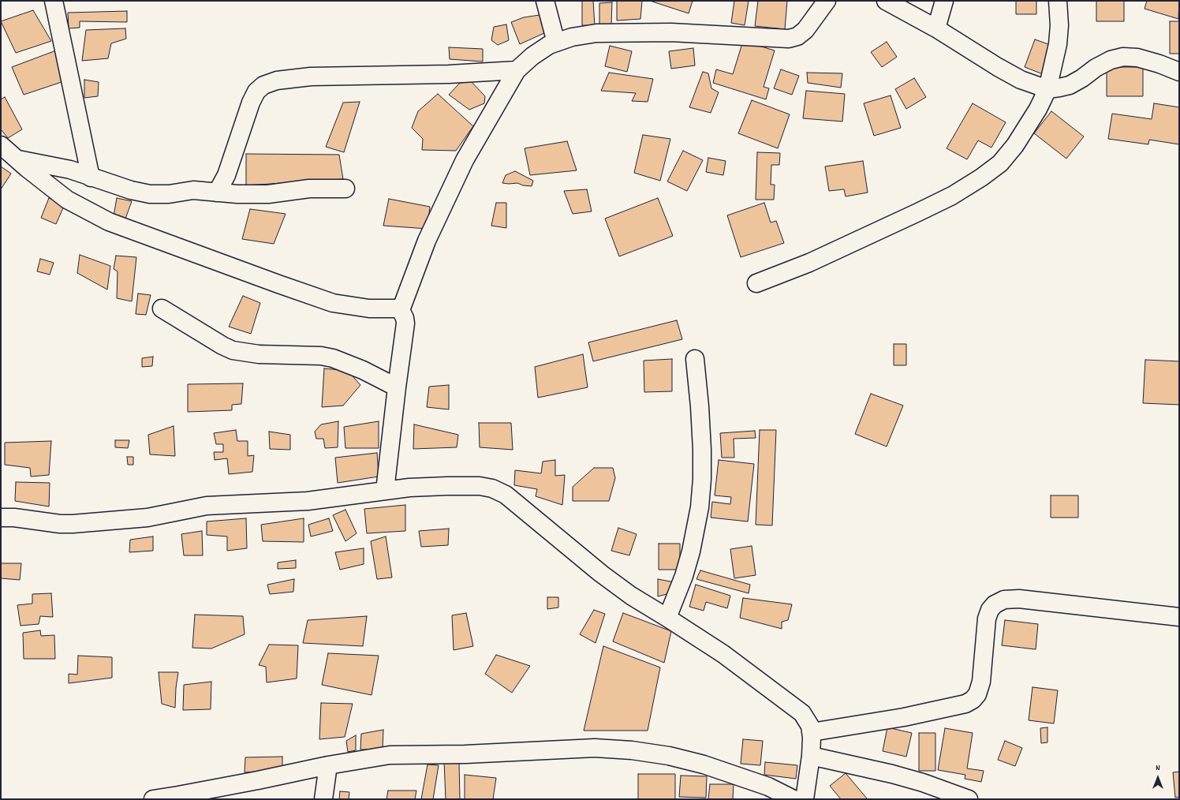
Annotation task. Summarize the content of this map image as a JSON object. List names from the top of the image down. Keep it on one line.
{"north":"top"}
